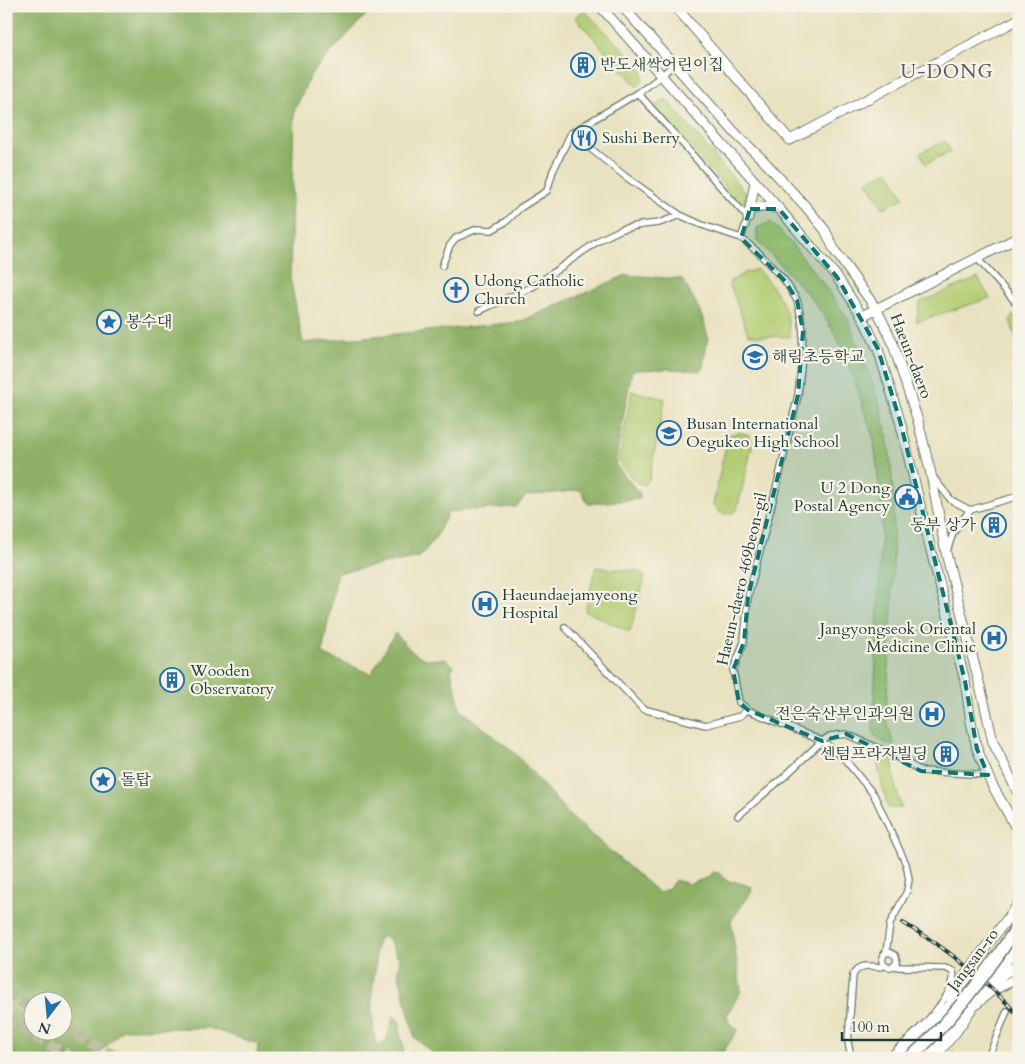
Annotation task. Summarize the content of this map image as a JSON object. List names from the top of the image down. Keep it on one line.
{"streets":{"highway":["Jangsan-ro"],"main road":["Haeun-daero"],"street":["Haeun-daero 469beon-gil"]},"districts":["U-DONG"],"places":{"building":["반도새싹어린이집","동부 상가","Wooden Observatory","센텀프라자빌딩"],"restaurant":["Sushi Berry"],"church":["Udong Catholic Church"],"place":["봉수대","돌탑"],"school or university":["해림초등학교","Busan International Oegukeo High School"],"public building":["U 2 Dong Postal Agency"],"hospital":["Haeundaejamyeong Hospital","Jangyongseok Oriental Medicine Clinic","전은숙산부인과의원"]},"scale_bar":"100 m","north":"bottom"}
